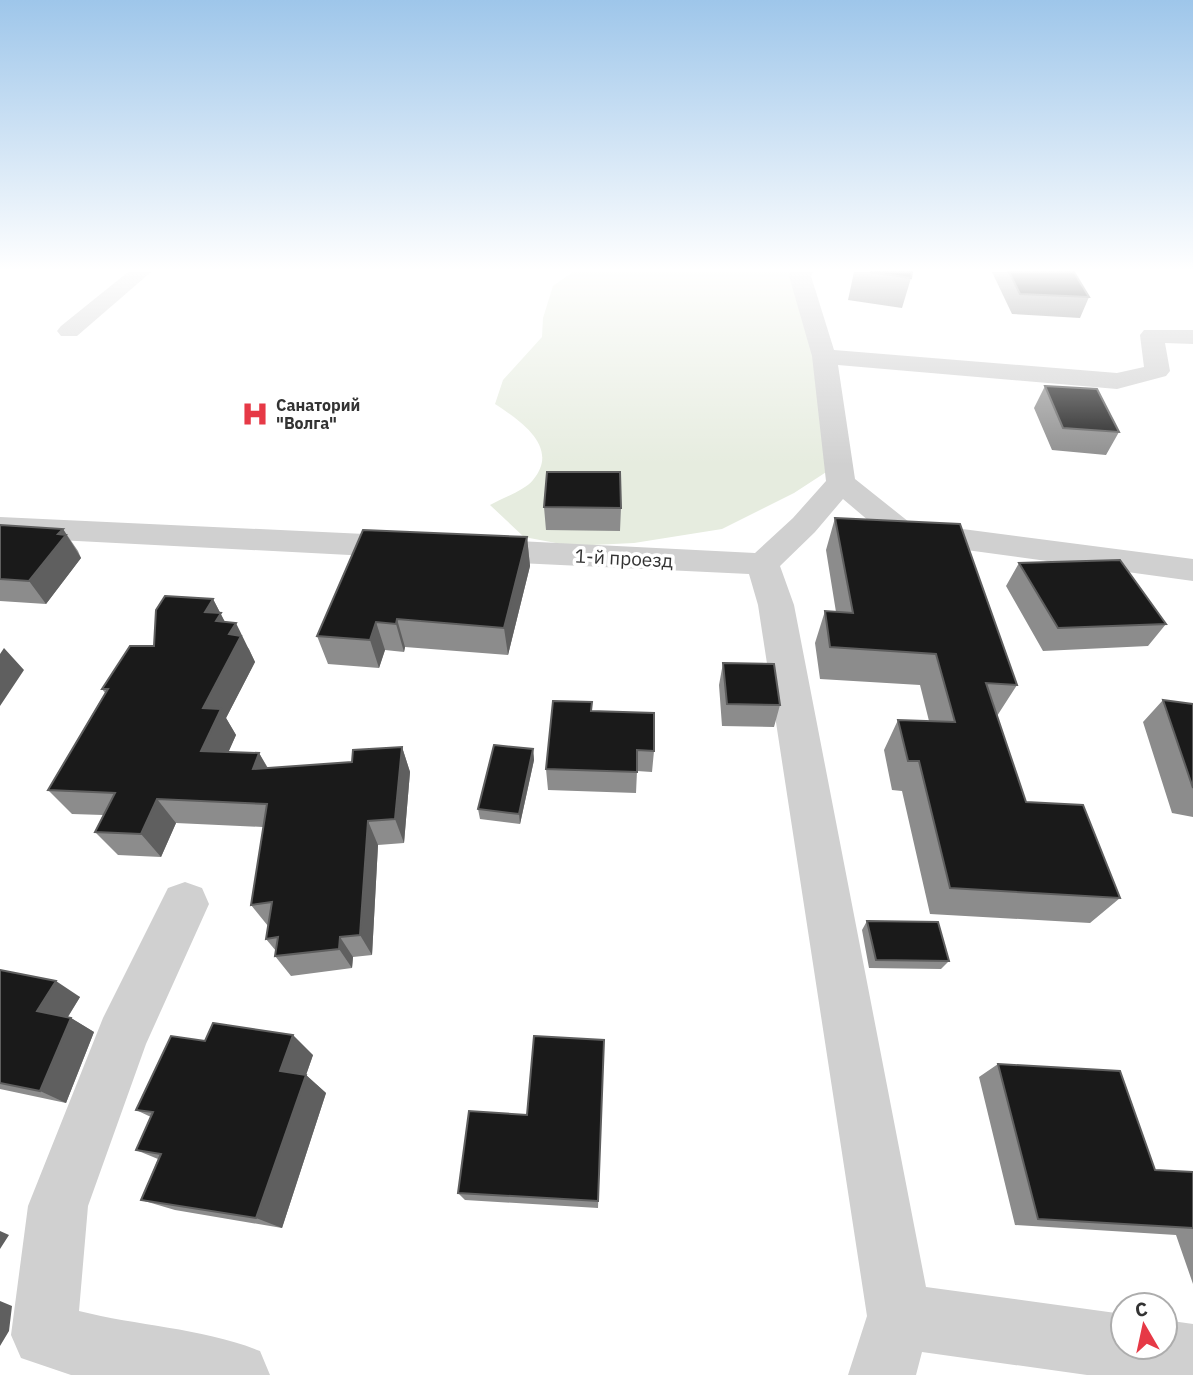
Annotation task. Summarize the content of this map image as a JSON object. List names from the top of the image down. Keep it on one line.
{"streets":{"street":["1-й проезд"]},"places":{"hospital":["Санаторий \"Волга\""]},"north":"top"}
